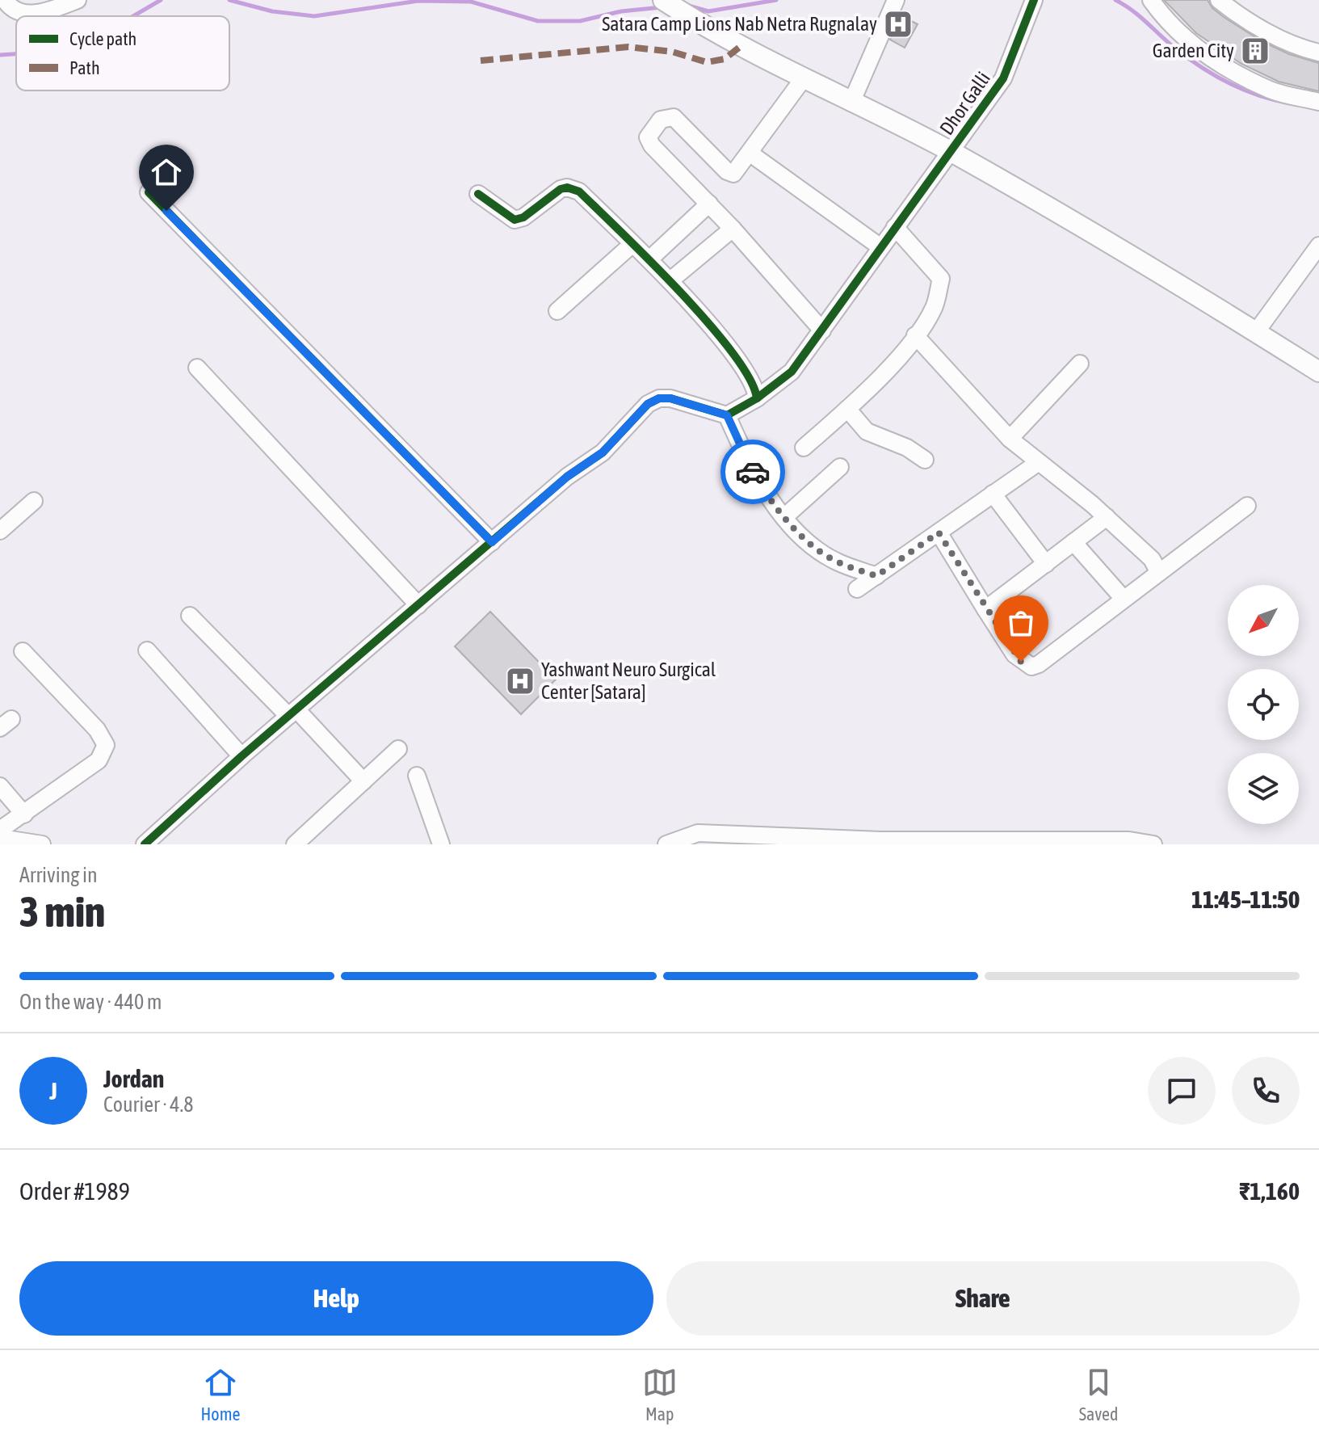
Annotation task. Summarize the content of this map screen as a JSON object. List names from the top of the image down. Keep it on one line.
{"streets":{"street":["Dhor Galli"]},"places":{"hospital":["Satara Camp Lions Nab Netra Rugnalay","Yashwant Neuro Surgical Center [Satara]"],"building":["Garden City"]},"legend":["Cycle path","Path"],"north":"bottom left","page":{"heading":["3 min","Arriving in","11:45–11:50"],"panel":["Jordan","Courier · 4.8","Order #1989","₹1,160"],"bar":"On the way · 440 m","round":"J","buttons":["Help","Share"],"tabs":["Home","Map","Saved"]}}
